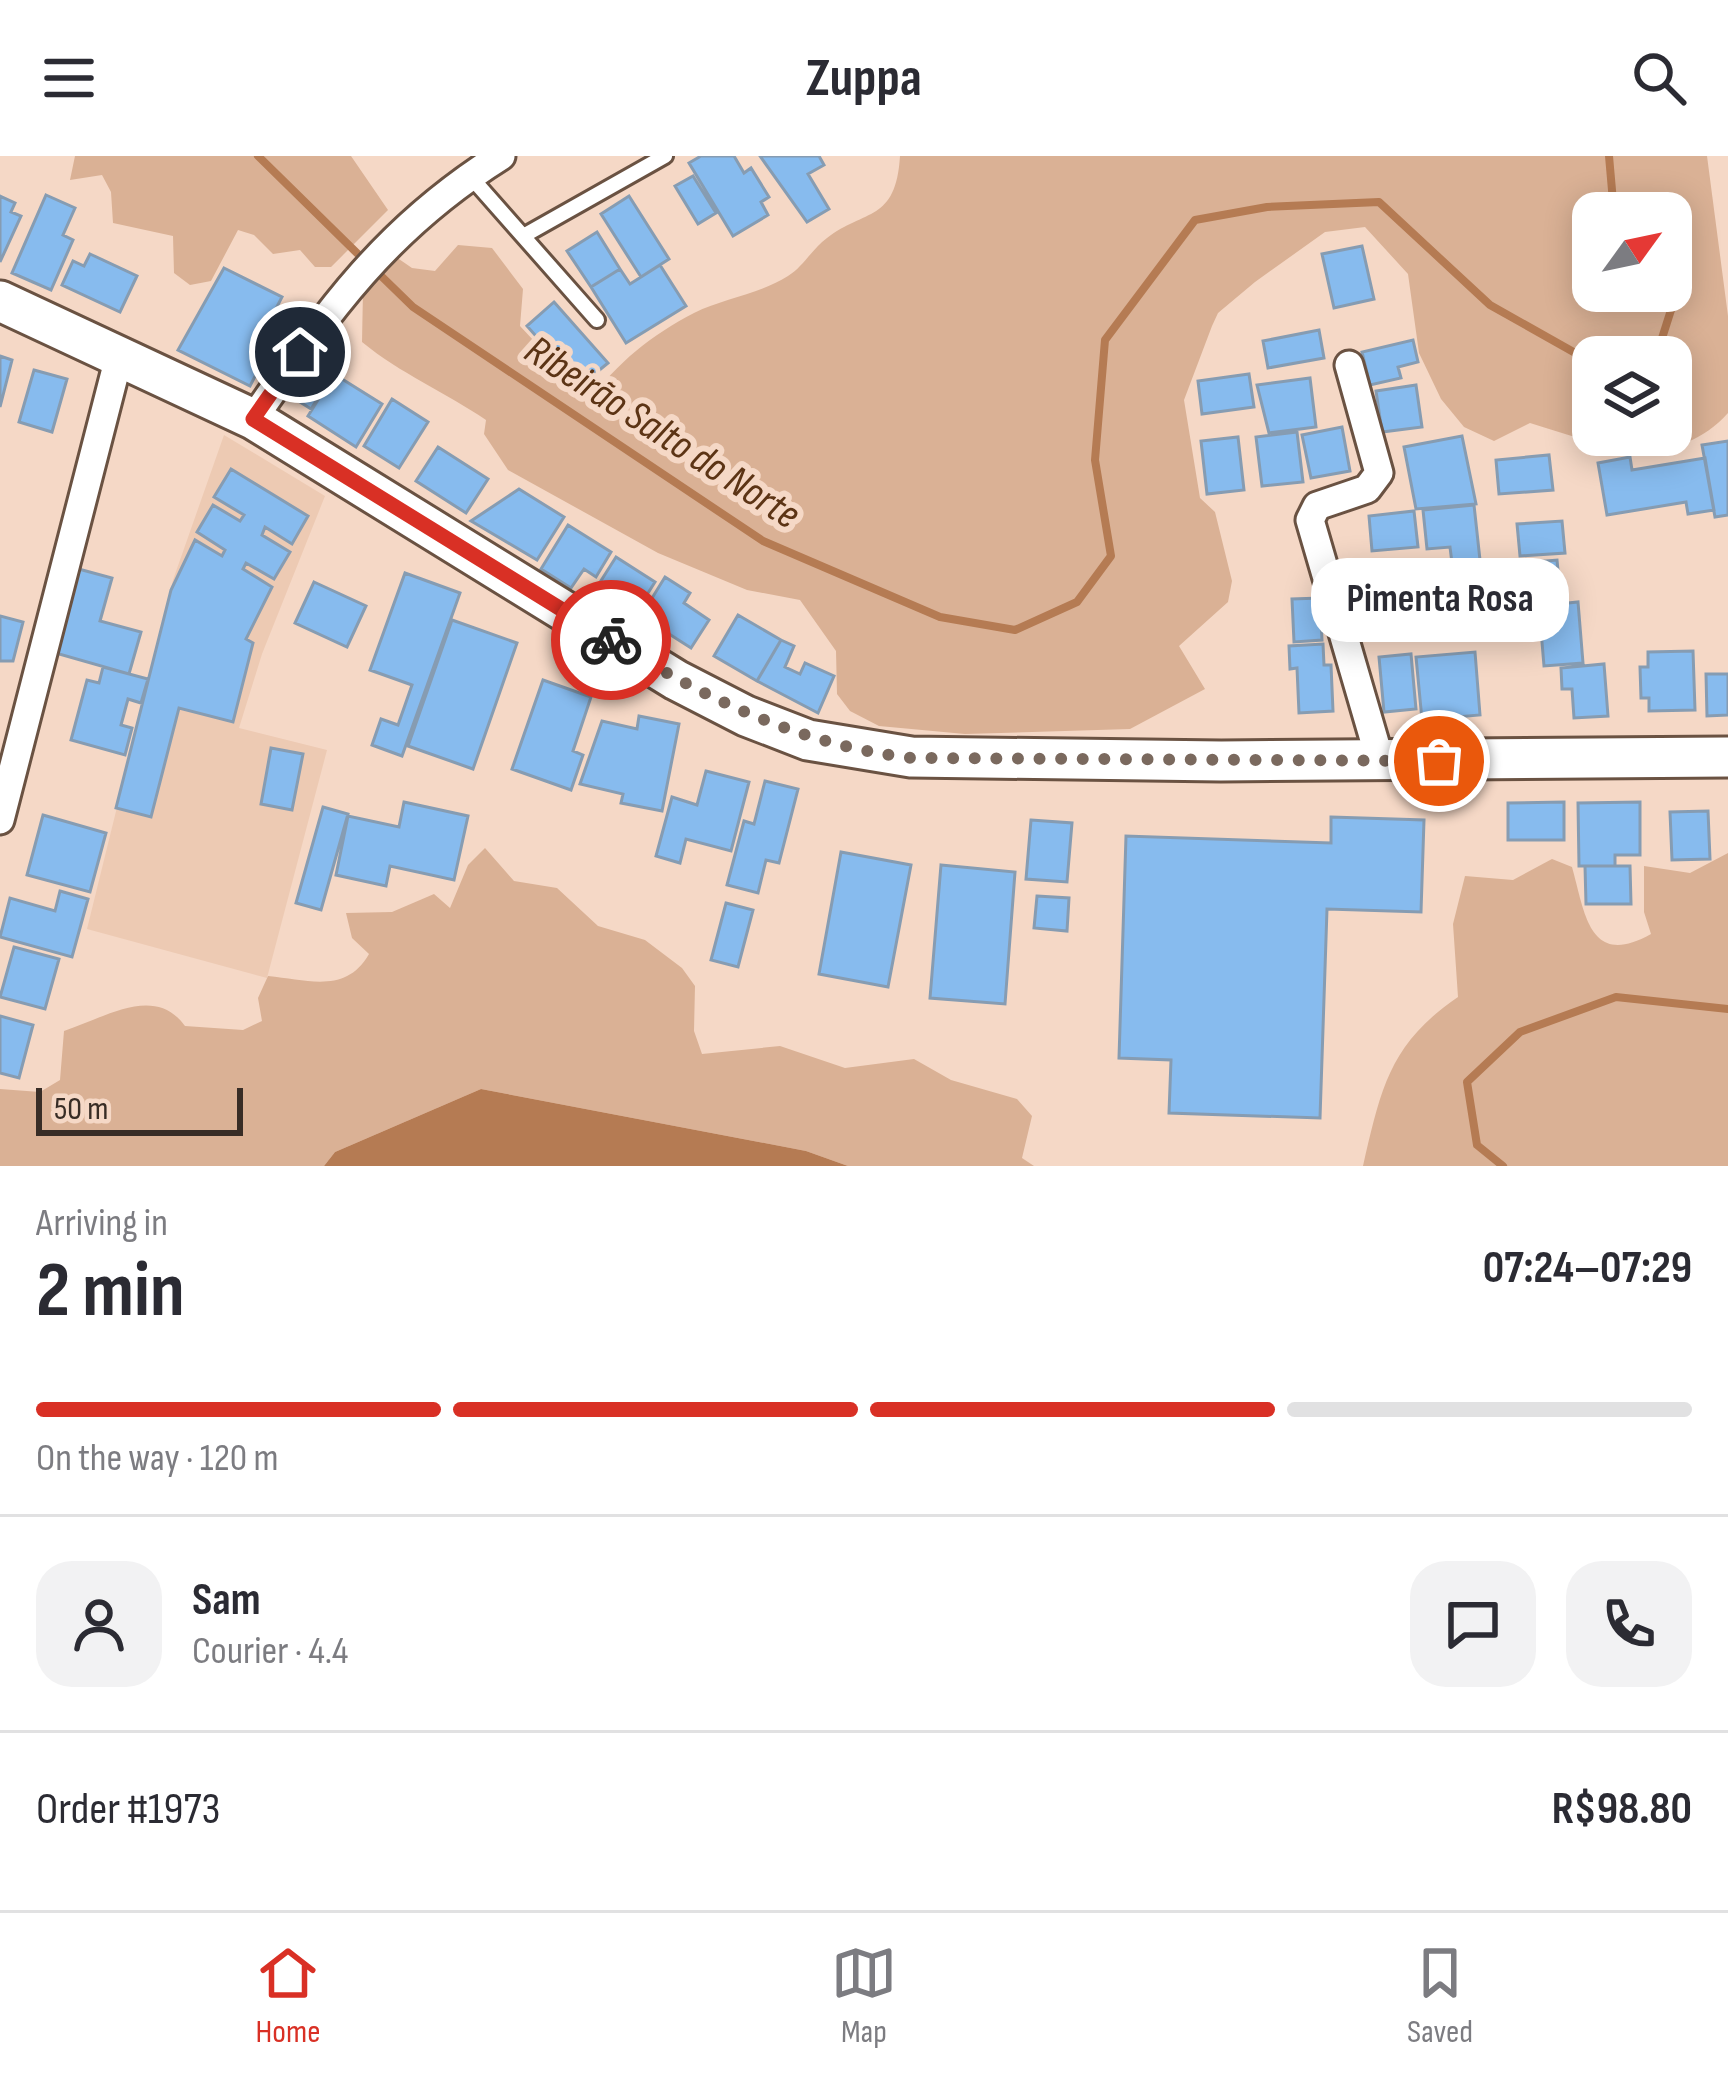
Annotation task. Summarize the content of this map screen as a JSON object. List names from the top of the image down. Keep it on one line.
{"water":["Ribeirão Salto do Norte"],"places":["Pimenta Rosa"],"scale_bar":"50 m","north":"top right","page":{"header":"Zuppa","bubble":"Pimenta Rosa","scale":"50 m","heading":["2 min","Arriving in","07:24–07:29"],"panel":["Sam","Courier · 4.4","Order #1973","R$98.80"],"bar":"On the way · 120 m","tabs":["Home","Map","Saved"]}}
